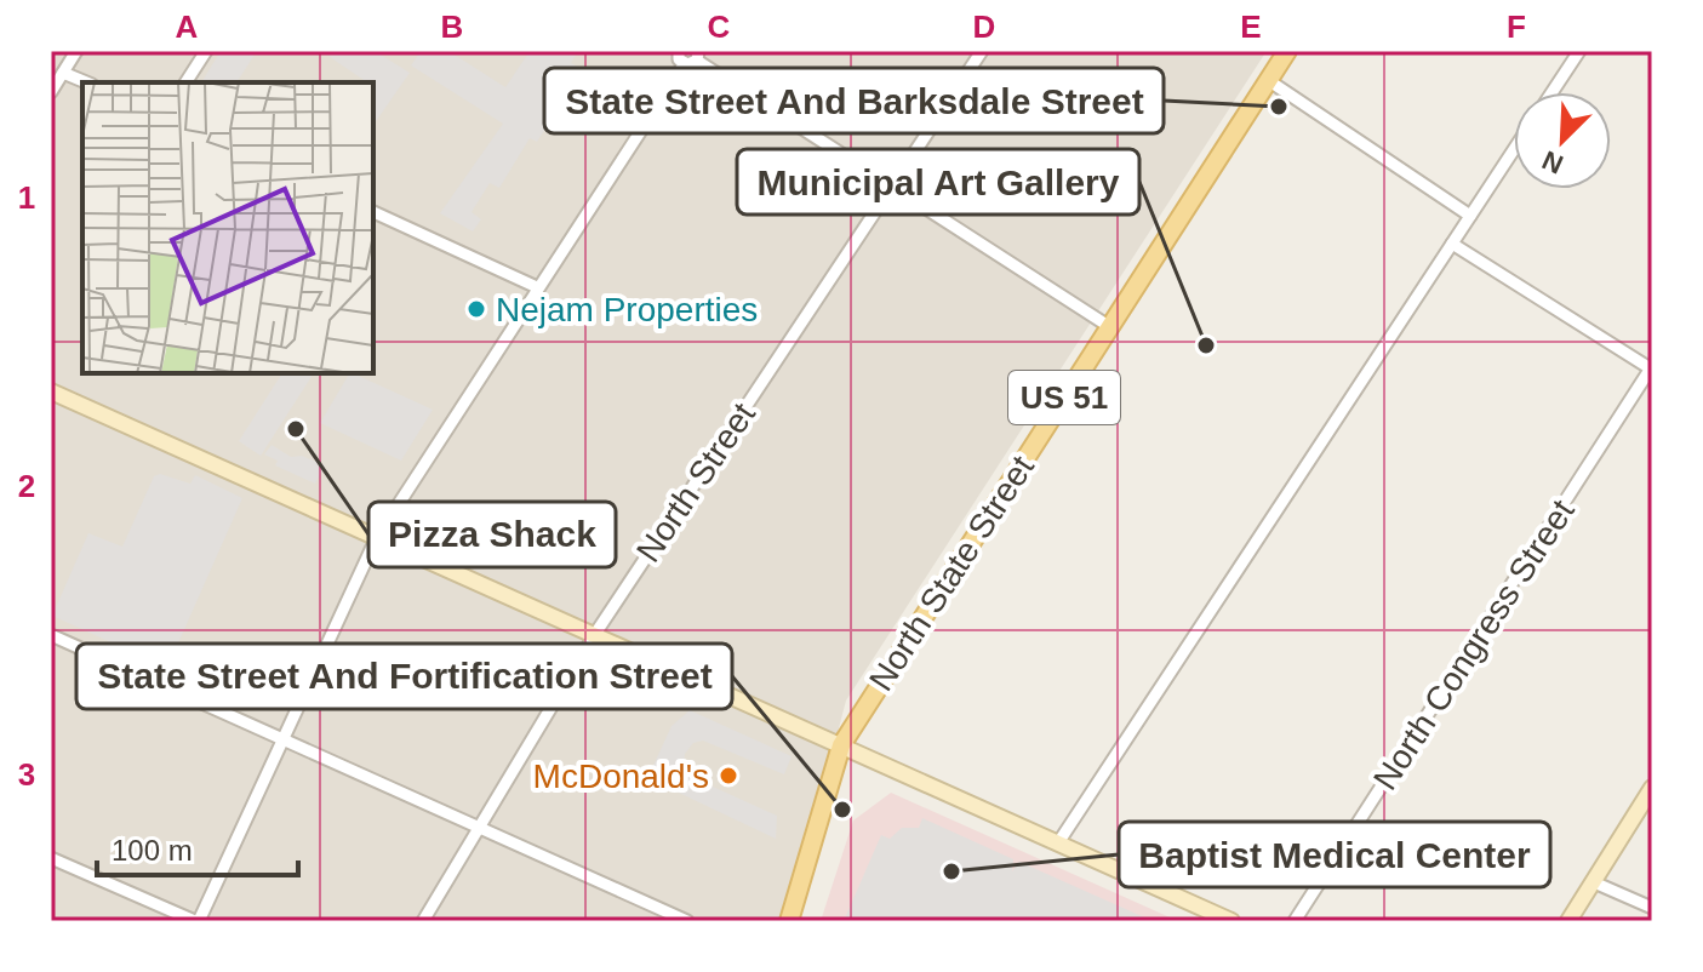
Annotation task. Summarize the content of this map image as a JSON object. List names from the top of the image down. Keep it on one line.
{"streets":{"main road":["US 51","North State Street"],"street":["North Street","North Congress Street"]},"places":["State Street And Barksdale Street","Nejam Properties","Municipal Art Gallery","Pizza Shack","McDonald's","State Street And Fortification Street","Baptist Medical Center"],"scale_bar":"100 m","north":"bottom left","grid":{"columns":["A","B","C","D","E","F"],"rows":["1","2","3"]}}
